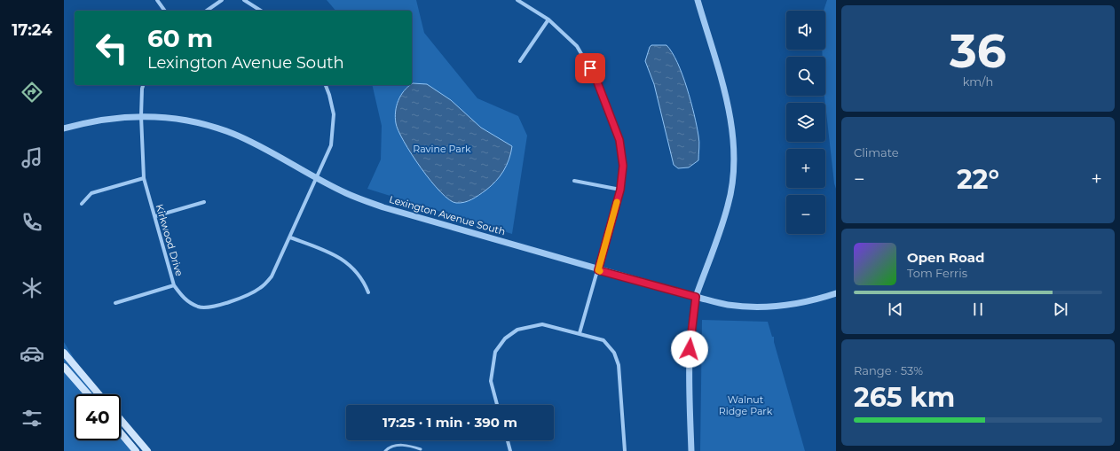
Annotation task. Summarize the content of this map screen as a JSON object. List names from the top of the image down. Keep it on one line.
{"streets":{"street":["Lexington Avenue South","Kirkwood Drive"]},"crossings":[["Lexington Avenue South","Kirkwood Drive"]],"parks":["Ravine Park","Walnut Ridge Park"],"page":{"tabs":"17:24","tile":[["36","km/h"],"Climate",["Range · 53%","265 km"]],"map_buttons":["+","−"],"turn":["60 m","Lexington Avenue South"],"heat":["−","22°","+"],"song":["Open Road","Tom Ferris"],"limit":"40","trip":"17:25 · 1 min · 390 m"}}
